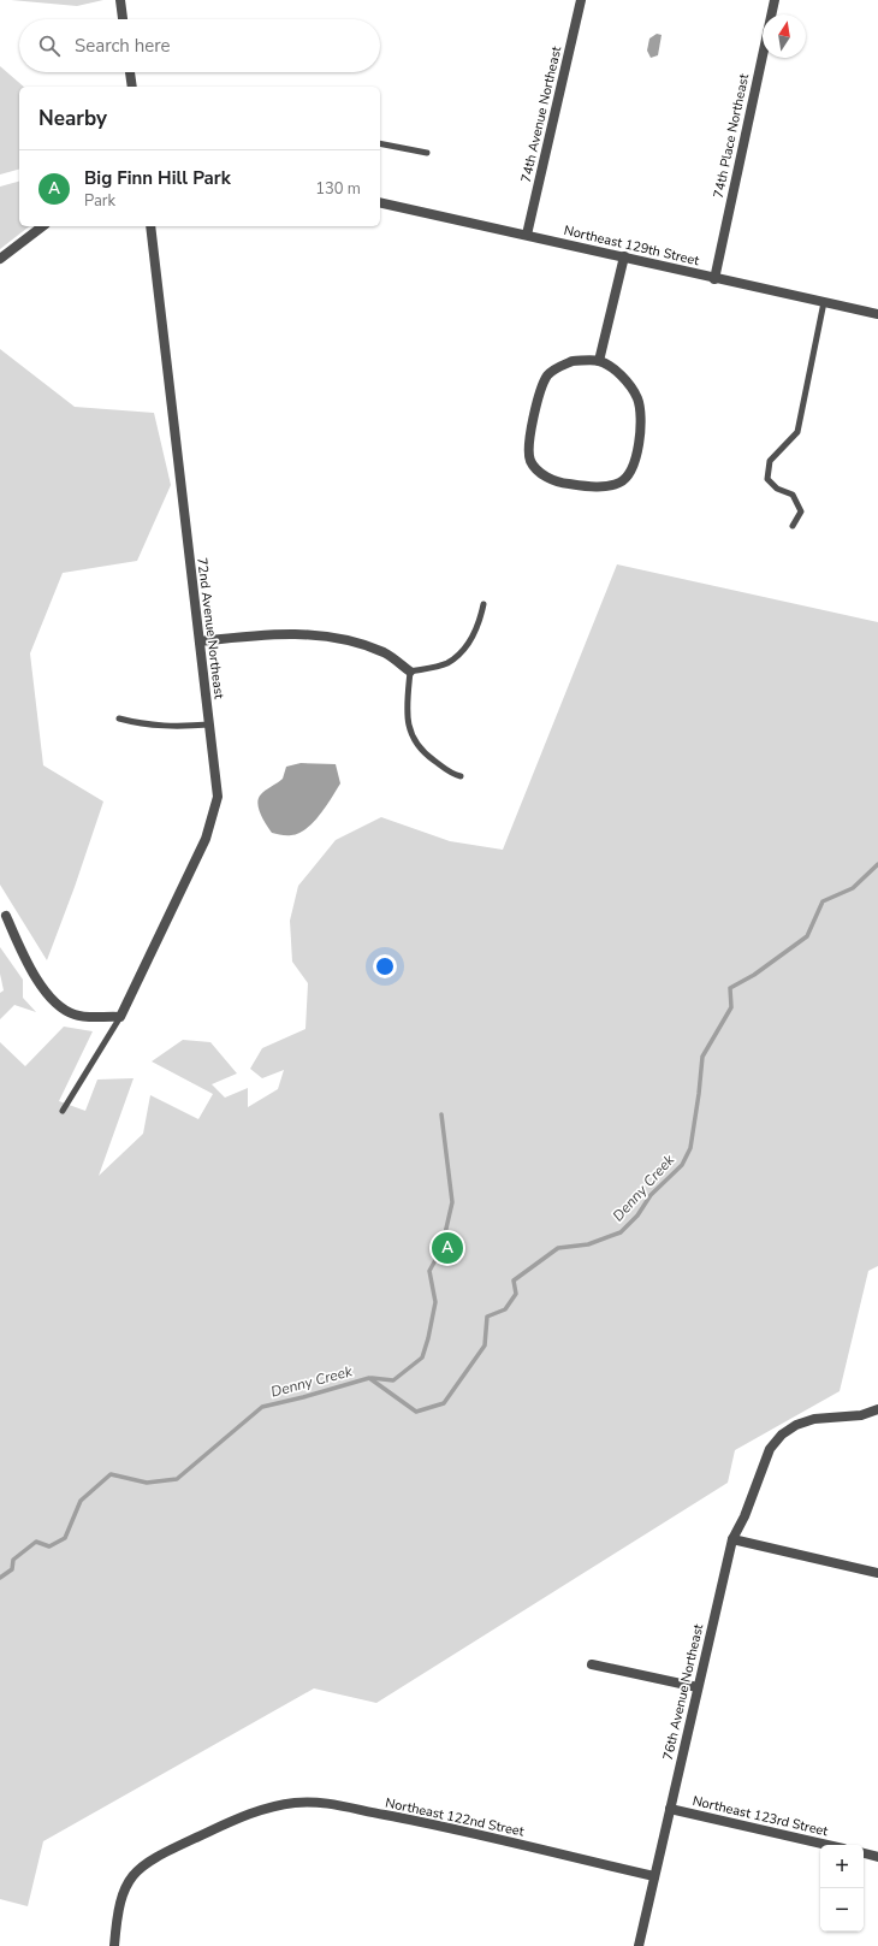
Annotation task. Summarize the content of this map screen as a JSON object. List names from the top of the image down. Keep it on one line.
{"streets":{"street":["74th Avenue Northeast","74th Place Northeast","Northeast 129th Street","72nd Avenue Northeast","76th Avenue Northeast","Northeast 123rd Street","Northeast 122nd Street"]},"crossings":[["74th Avenue Northeast","Northeast 129th Street"],["74th Place Northeast","Northeast 129th Street"],["76th Avenue Northeast","Northeast 123rd Street"],["76th Avenue Northeast","Northeast 122nd Street"]],"water":["Denny Creek"],"north":"top","page":{"search":"Search here","heading":"Nearby","list":[{"mark":"A","name":"Big Finn Hill Park","note":"Park","value":"130 m"}],"pins":"A","map_buttons":["+","−"]}}
